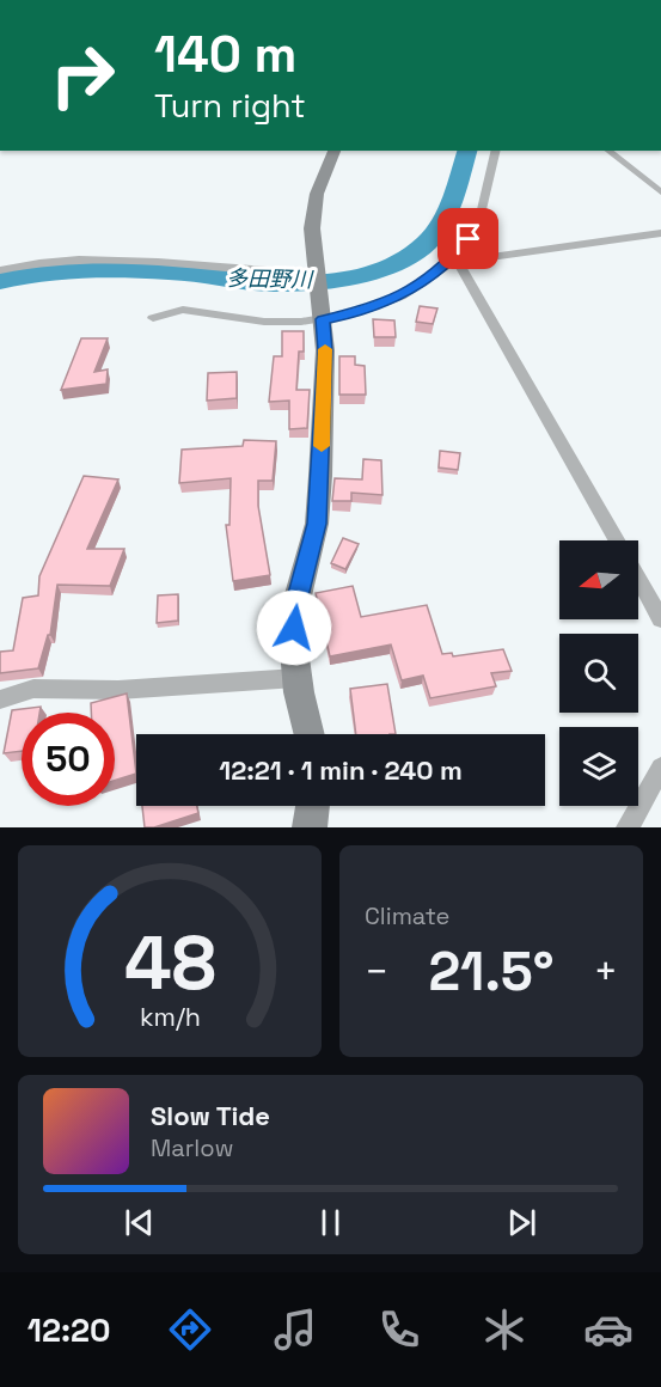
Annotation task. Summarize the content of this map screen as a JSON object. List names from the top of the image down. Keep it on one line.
{"water":["多田野川"],"north":"left","page":{"turn":["140 m","Turn right"],"limit":"50","trip":"12:21 · 1 min · 240 m","tile":"Climate","heat":["−","21.5°","+"],"song":["Slow Tide","Marlow"],"tabs":"12:20","gauge":["48","km/h"]}}
